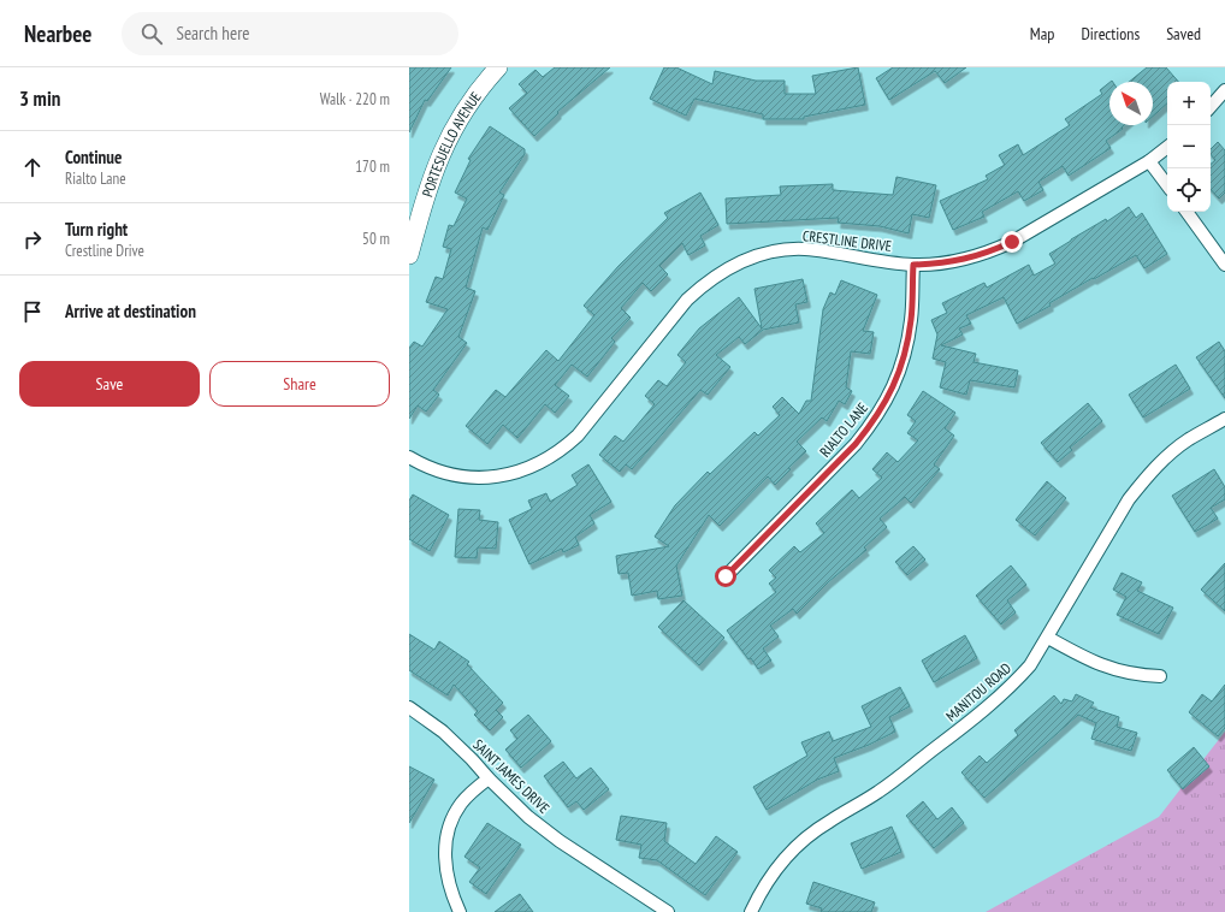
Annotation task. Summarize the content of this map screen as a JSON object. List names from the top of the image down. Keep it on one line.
{"streets":{"street":["PORTESUELLO AVENUE","CRESTLINE DRIVE","RIALTO LANE","MANITOU ROAD","SAINT JAMES DRIVE"]},"crossings":[["CRESTLINE DRIVE","RIALTO LANE"]],"north":"top left","page":{"header":"Nearbee","search":"Search here","nav":["Map","Directions","Saved"],"heading":["3 min","Walk · 220 m"],"map_buttons":["+","−"],"list":[["Continue","Rialto Lane","170 m"],["Turn right","Crestline Drive","50 m"],"Arrive at destination"],"buttons":["Save","Share"]}}
